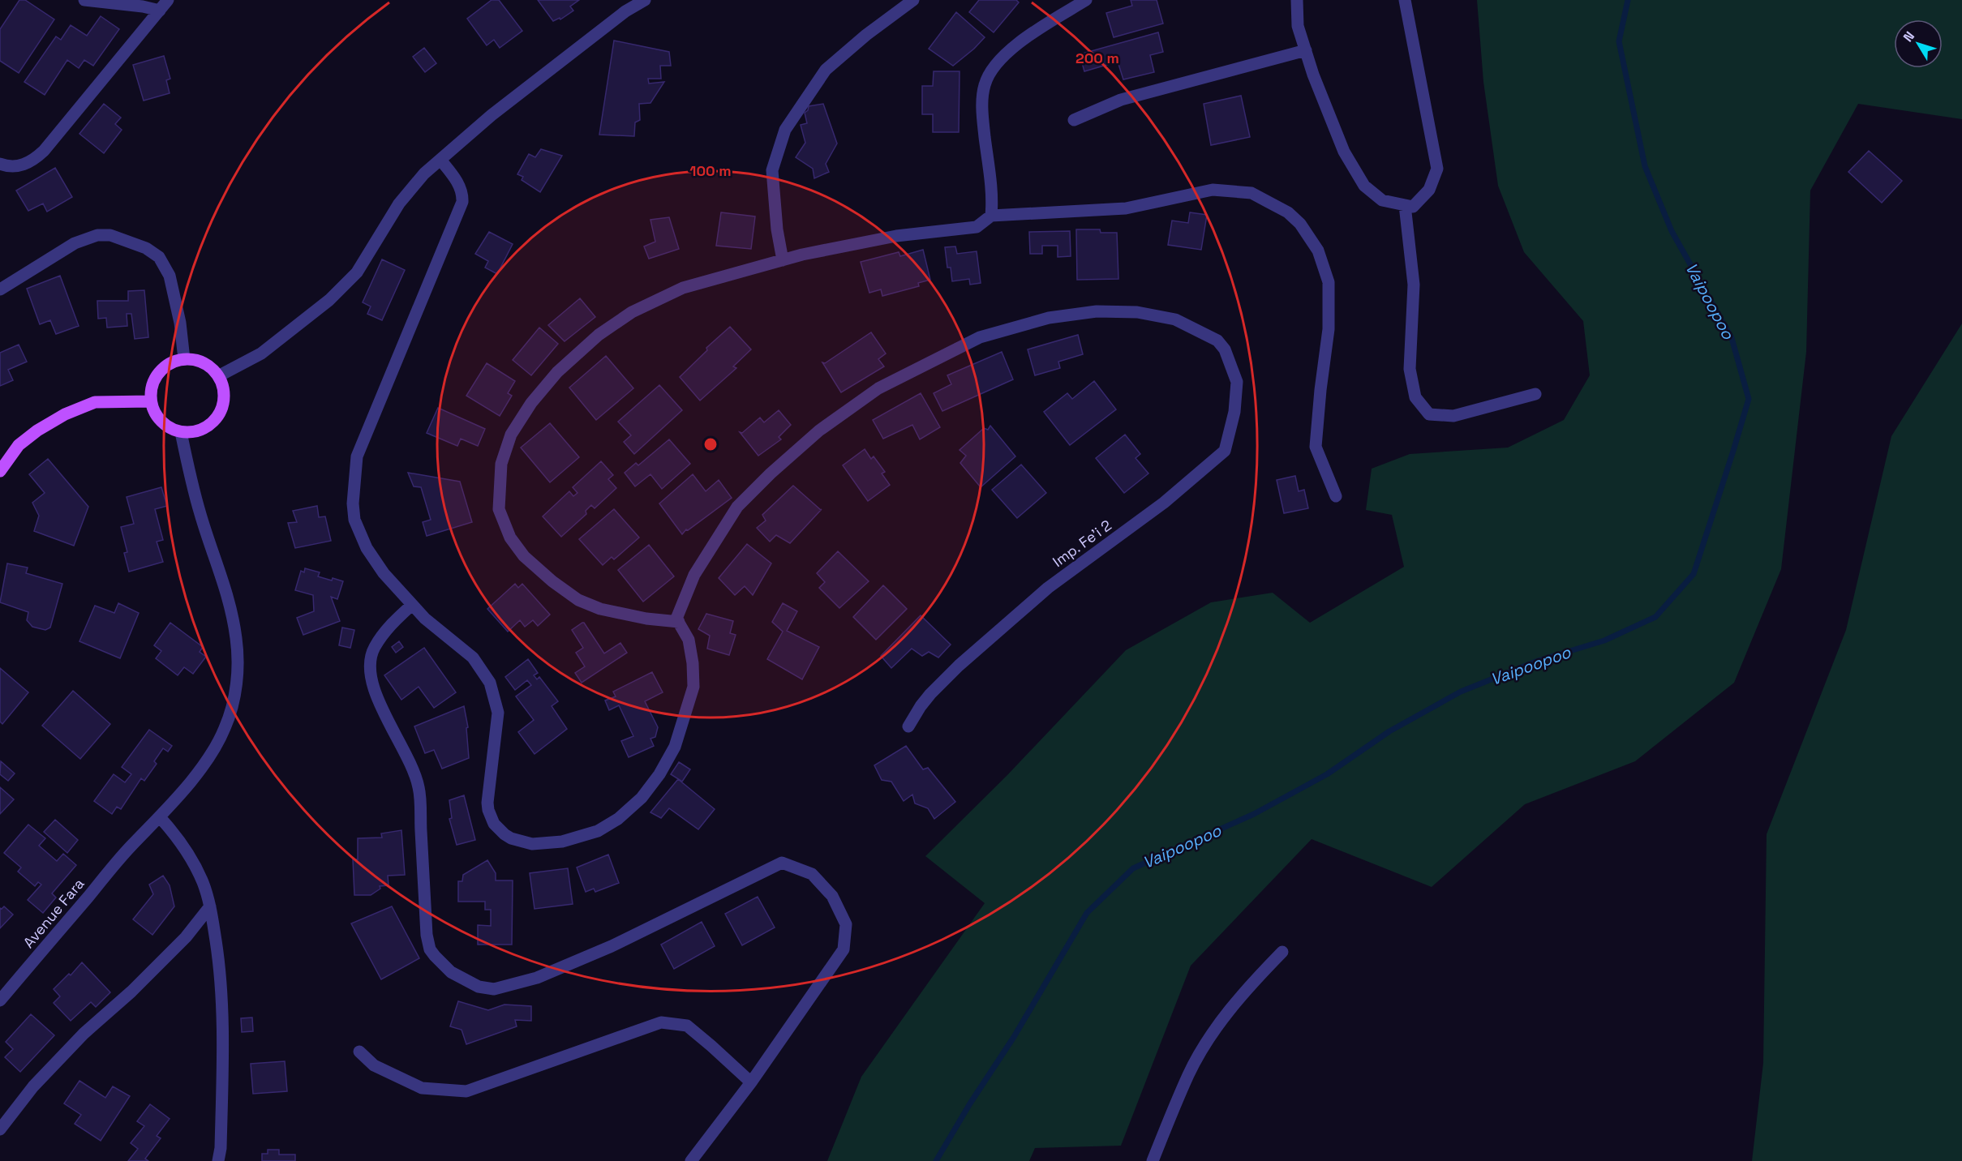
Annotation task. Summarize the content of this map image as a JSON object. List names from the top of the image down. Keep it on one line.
{"streets":{"street":["Imp. Fe'i 2","Avenue Fara"]},"water":["Vaipoopoo"],"north":"top left","rings":["200 m","100 m"]}
